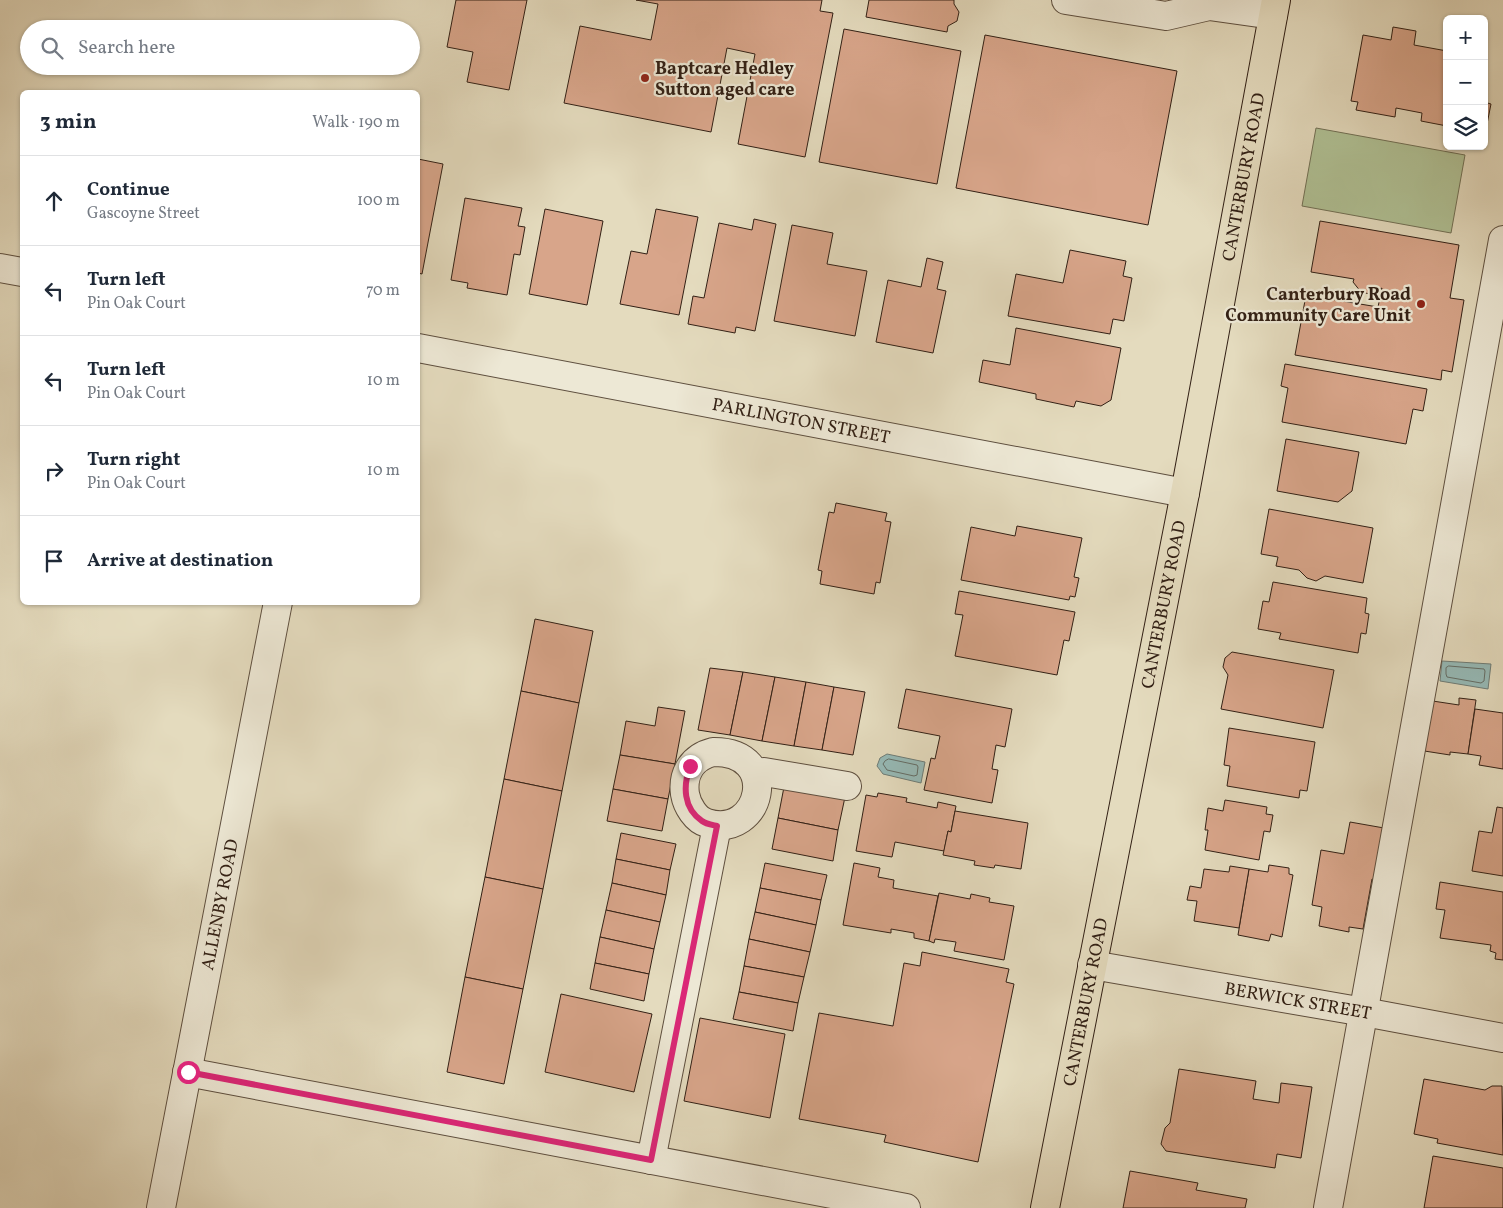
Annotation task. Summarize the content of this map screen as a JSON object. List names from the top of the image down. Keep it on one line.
{"streets":{"main road":["CANTERBURY ROAD"],"street":["PARLINGTON STREET","ALLENBY ROAD","BERWICK STREET"]},"crossings":[["CANTERBURY ROAD","PARLINGTON STREET"],["CANTERBURY ROAD","BERWICK STREET"]],"places":["Baptcare Hedley Sutton aged care","Canterbury Road Community Care Unit"],"page":{"map_buttons":["+","−"],"search":"Search here","heading":["3 min","Walk · 190 m"],"list":[["Continue","Gascoyne Street","100 m"],["Turn left","Pin Oak Court","70 m"],["Turn left","Pin Oak Court","10 m"],["Turn right","Pin Oak Court","10 m"],"Arrive at destination"]}}
